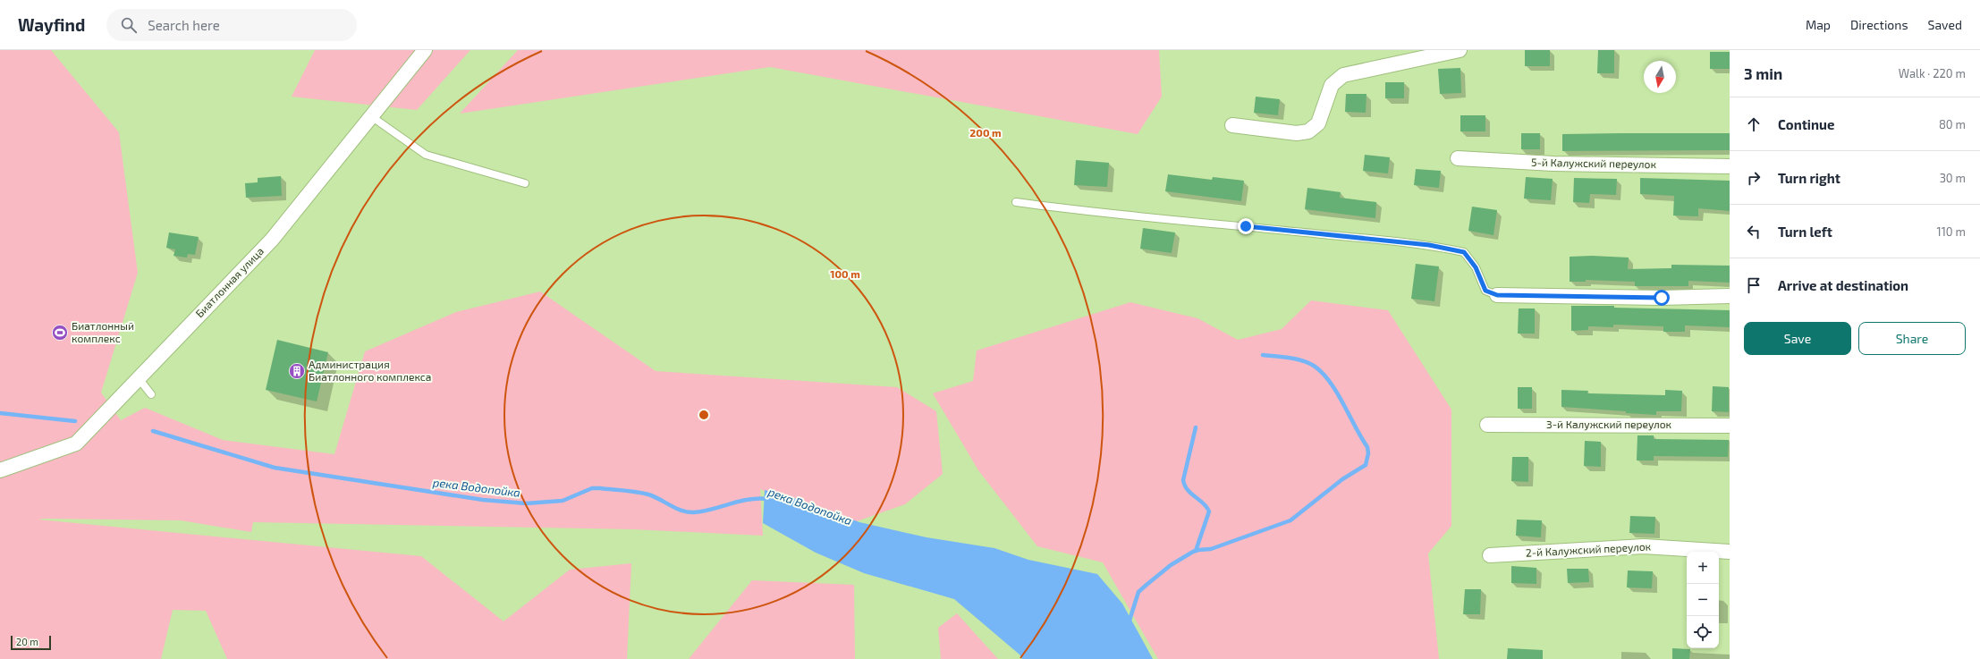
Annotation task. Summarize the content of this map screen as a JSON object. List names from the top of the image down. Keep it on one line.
{"streets":{"street":["5-й Калужский переулок","Биатлонная улица","3-й Калужский переулок","2-й Калужский переулок"]},"water":["река Водопойка"],"places":{"sports":["Биатлонный комплекс"],"building":["Администрация Биатлонного комплекса"]},"scale_bar":"20 m","north":"bottom","page":{"header":"Wayfind","search":"Search here","nav":["Map","Directions","Saved"],"heading":["3 min","Walk · 220 m"],"list":[["Continue","80 m"],["Turn right","30 m"],["Turn left","110 m"],"Arrive at destination"],"buttons":["Save","Share"],"map_buttons":["+","−"],"scale":"20 m"},"rings":["200 m","100 m"]}
